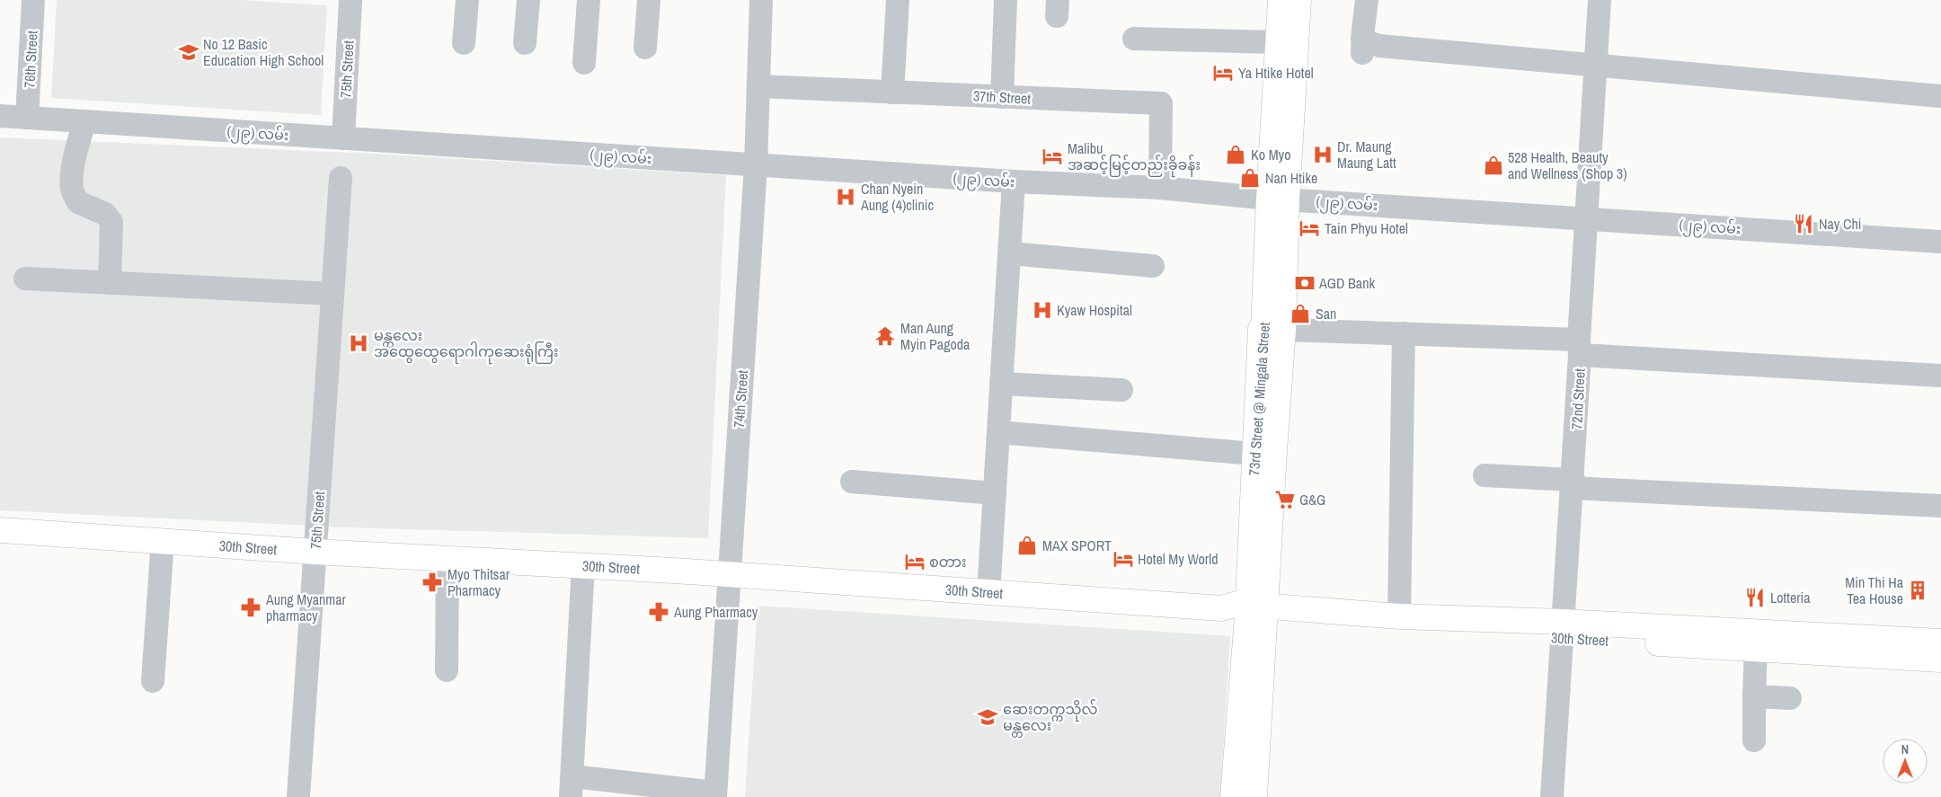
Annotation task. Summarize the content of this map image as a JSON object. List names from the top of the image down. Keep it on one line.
{"streets":{"main road":["73rd Street @ Mingala Street","30th Street"],"street":["76th Street","75th Street","37th Street","(၂၉) လမ်း","74th Street","72nd Street"]},"crossings":[["76th Street","(၂၉) လမ်း"],["75th Street","(၂၉) လမ်း"],["75th Street","30th Street"],["37th Street","(၂၉) လမ်း"],["37th Street","74th Street"],["(၂၉) လမ်း","74th Street"],["(၂၉) လမ်း","73rd Street @ Mingala Street"],["(၂၉) လမ်း","72nd Street"],["74th Street","30th Street"],["73rd Street @ Mingala Street","30th Street"],["72nd Street","30th Street"]],"places":{"school or university":["No 12 Basic Education High School","ဆေးတက္ကသိုလ် မန္တလေး"],"hotel":["Ya Htike Hotel","Malibu အဆင့်မြင့်တည်းခိုခန်း","Tain Phyu Hotel","Hotel My World","စတား"],"shop":["Ko Myo","528 Health, Beauty and Wellness (Shop 3)","Nan Htike","San","MAX SPORT"],"hospital":["Dr. Maung Maung Latt","Chan Nyein Aung (4)clinic","Kyaw Hospital","မန္တလေး အထွေထွေရောဂါကုဆေးရုံကြီး"],"restaurant":["Nay Chi","Lotteria"],"bank":["AGD Bank"],"temple":["Man Aung Myin Pagoda"],"supermarket":["G&G"],"pharmacy":["Myo Thitsar Pharmacy","Aung Myanmar pharmacy","Aung Pharmacy"],"building":["Min Thi Ha Tea House"]},"north":"top"}
